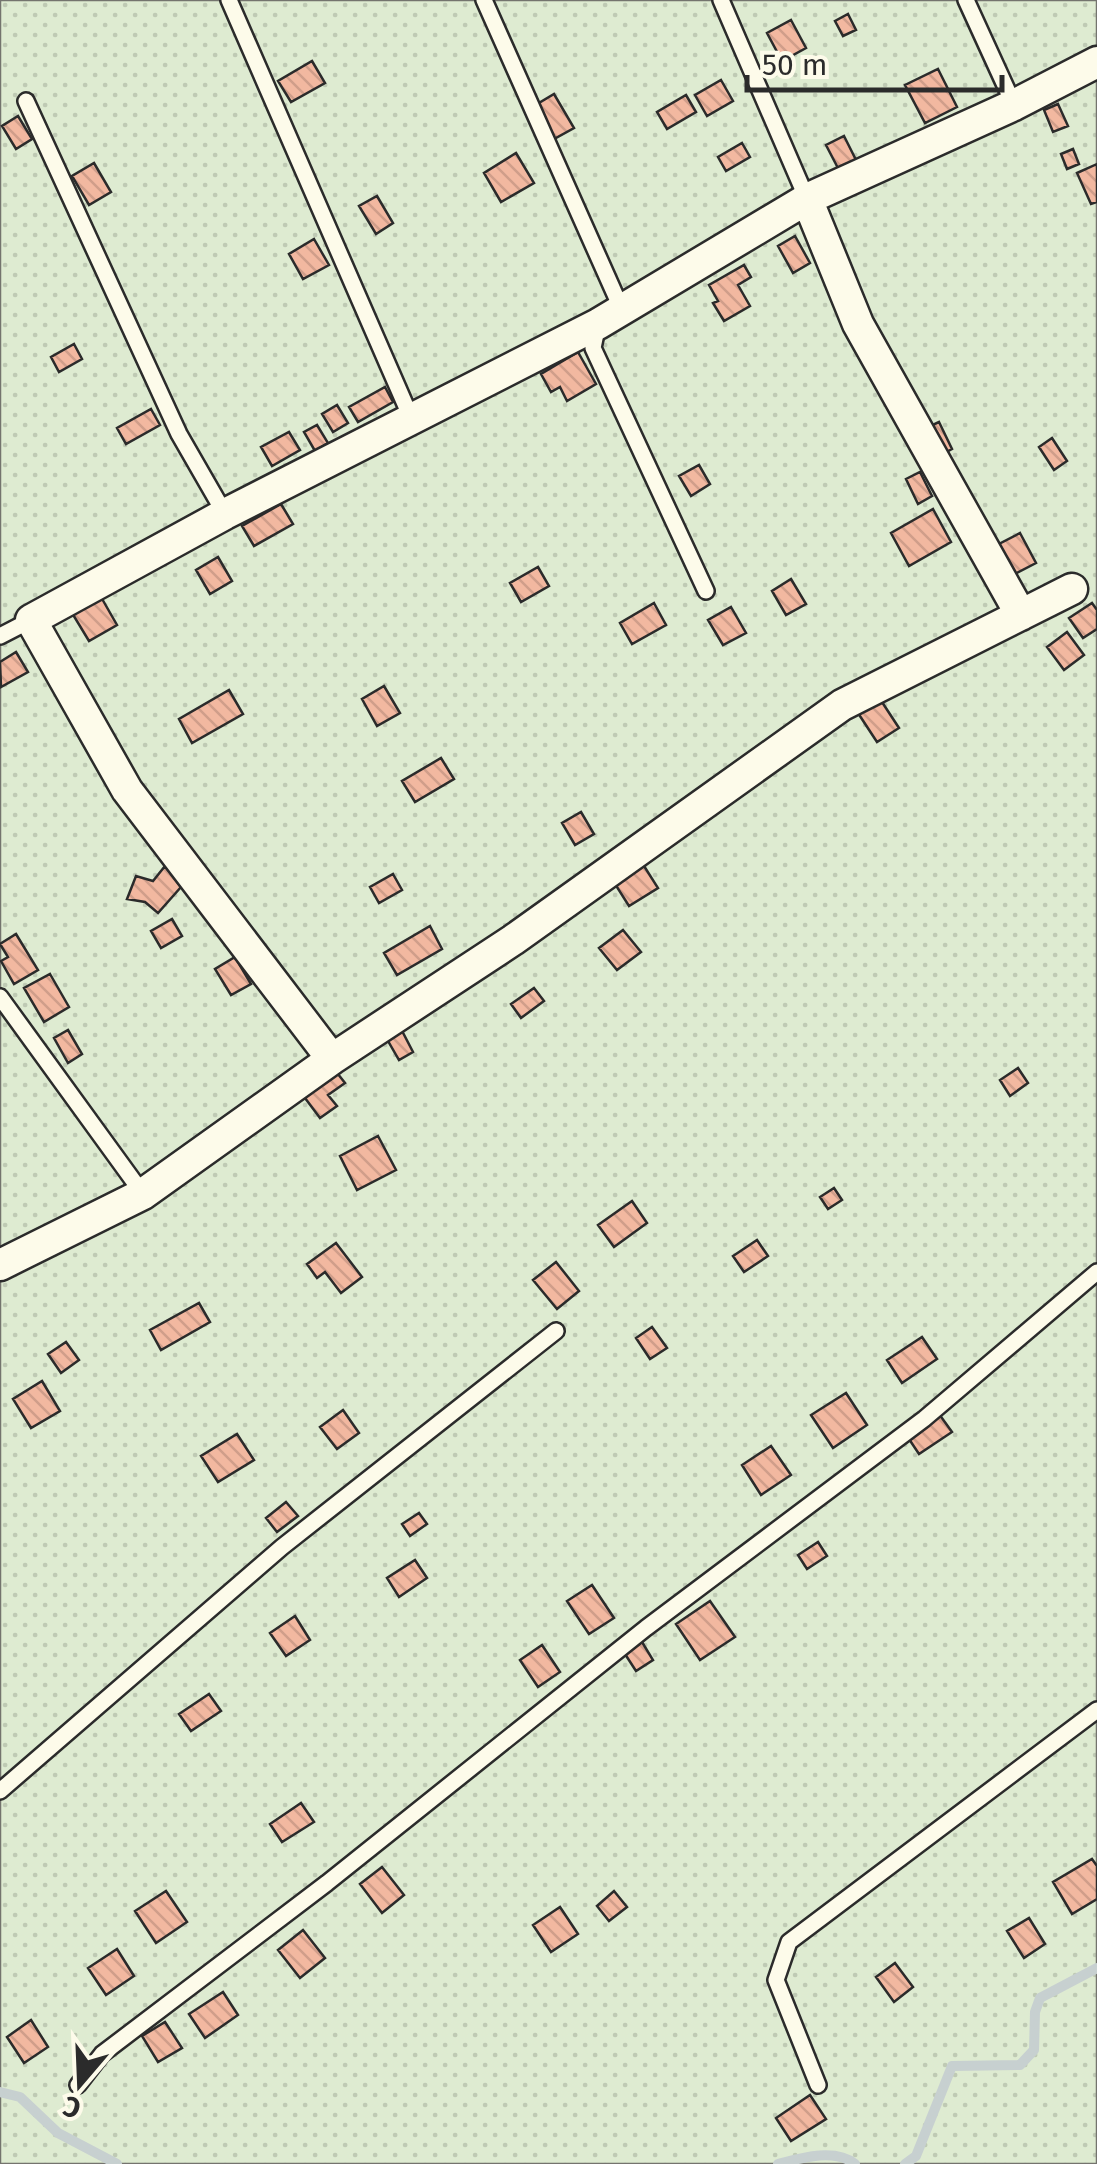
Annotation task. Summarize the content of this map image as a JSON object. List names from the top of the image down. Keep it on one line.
{"scale_bar":"50 m","north":"bottom"}
